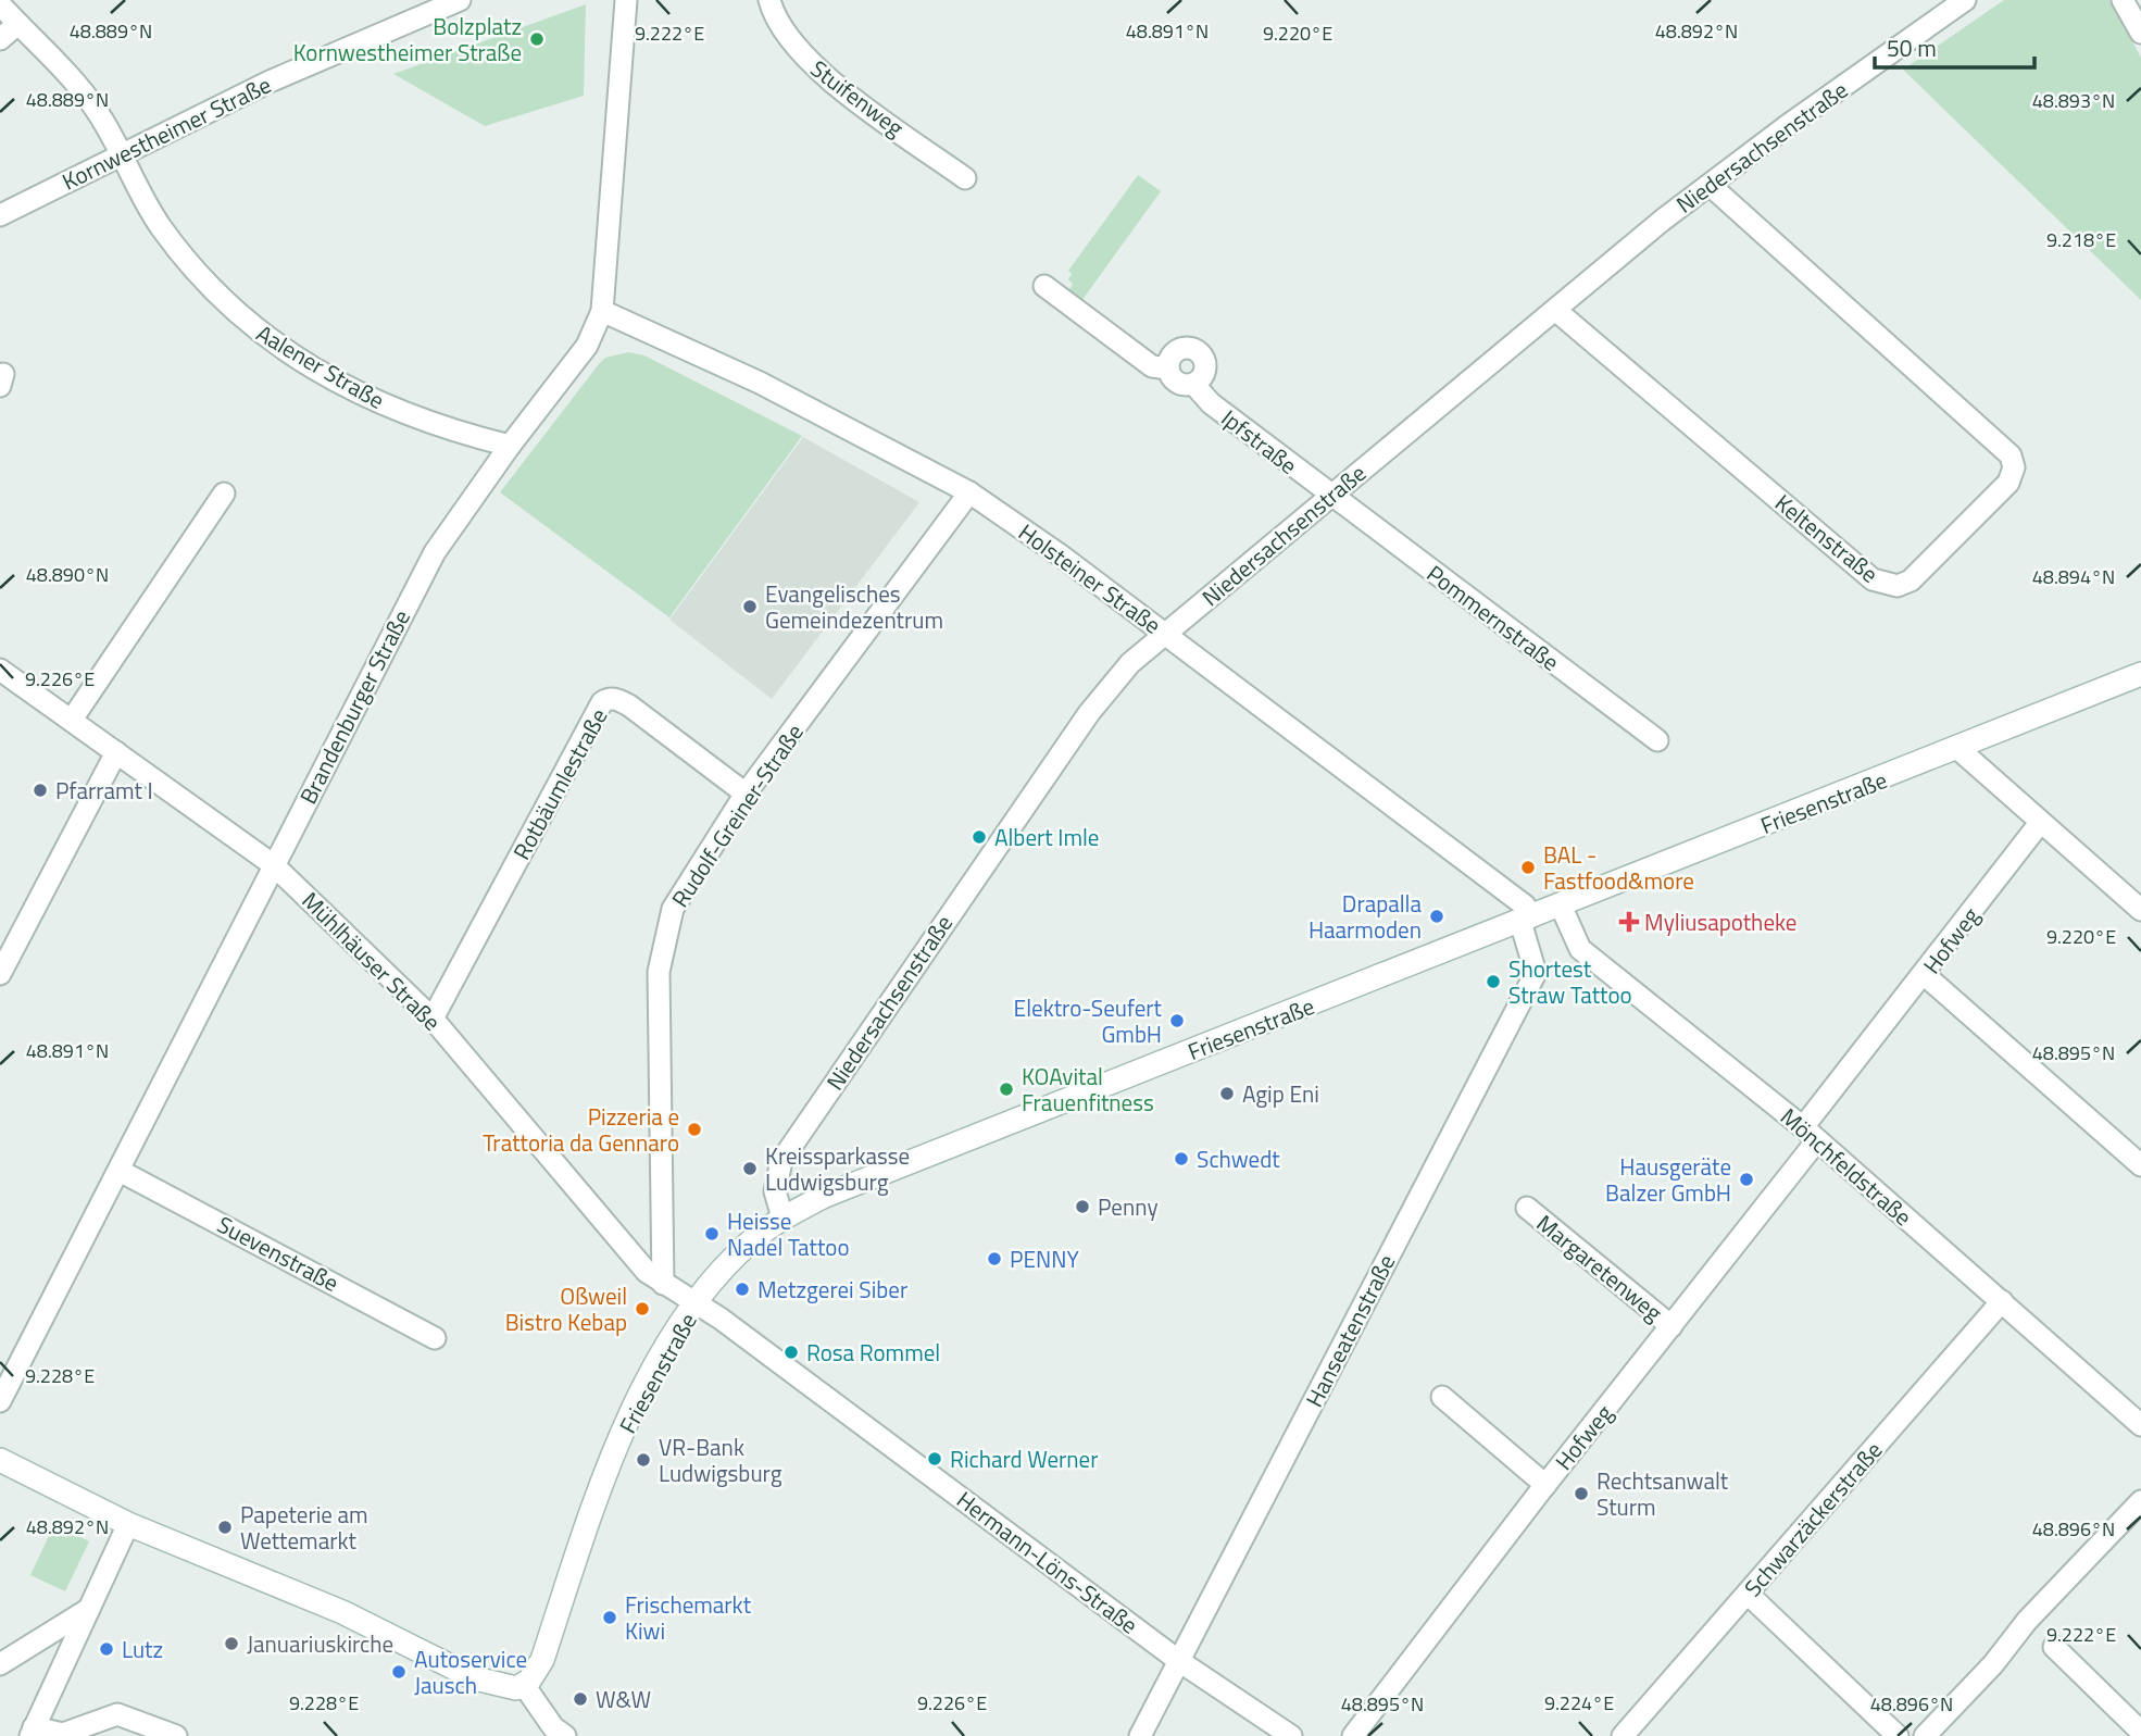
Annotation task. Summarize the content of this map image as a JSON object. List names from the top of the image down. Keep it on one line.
{"streets":{"main road":["Friesenstraße"],"street":["Stuifenweg","Kornwestheimer Straße","Niedersachsenstraße","Aalener Straße","Ipfstraße","Keltenstraße","Holsteiner Straße","Pommernstraße","Brandenburger Straße","Rotbäumlestraße","Rudolf-Greiner-Straße","Hofweg","Mühlhäuser Straße","Mönchfeldstraße","Suevenstraße","Margaretenweg","Hanseatenstraße","Schwarzäckerstraße","Hermann-Löns-Straße"]},"crossings":[["Kornwestheimer Straße","Aalener Straße"],["Niedersachsenstraße","Ipfstraße"],["Niedersachsenstraße","Keltenstraße"],["Niedersachsenstraße","Holsteiner Straße"],["Niedersachsenstraße","Pommernstraße"],["Niedersachsenstraße","Friesenstraße"],["Aalener Straße","Brandenburger Straße"],["Ipfstraße","Pommernstraße"],["Holsteiner Straße","Brandenburger Straße"],["Holsteiner Straße","Friesenstraße"],["Holsteiner Straße","Rudolf-Greiner-Straße"],["Holsteiner Straße","Hanseatenstraße"],["Brandenburger Straße","Mühlhäuser Straße"],["Brandenburger Straße","Suevenstraße"],["Rotbäumlestraße","Rudolf-Greiner-Straße"],["Rotbäumlestraße","Mühlhäuser Straße"],["Friesenstraße","Mühlhäuser Straße"],["Friesenstraße","Mönchfeldstraße"],["Friesenstraße","Hanseatenstraße"],["Friesenstraße","Hermann-Löns-Straße"],["Rudolf-Greiner-Straße","Mühlhäuser Straße"],["Hofweg","Mönchfeldstraße"],["Hofweg","Margaretenweg"],["Mühlhäuser Straße","Hermann-Löns-Straße"],["Mönchfeldstraße","Schwarzäckerstraße"],["Hanseatenstraße","Hermann-Löns-Straße"]],"places":{"other":["Bolzplatz Kornwestheimer Straße","Evangelisches Gemeindezentrum","Pfarramt I","Albert Imle","BAL - Fastfood&more","Drapalla Haarmoden","Shortest Straw Tattoo","Elektro-Seufert GmbH","KOAvital Frauenfitness","Agip Eni","Pizzeria e Trattoria da Gennaro","Schwedt","Kreissparkasse Ludwigsburg","Hausgeräte Balzer GmbH","Penny","Heisse Nadel Tattoo","PENNY","Metzgerei Siber","Oßweil Bistro Kebap","Rosa Rommel","Richard Werner","VR-Bank Ludwigsburg","Rechtsanwalt Sturm","Papeterie am Wettemarkt","Frischemarkt Kiwi","Januariuskirche","Lutz","Autoservice Jausch","W&W"],"health":["Myliusapotheke"]},"scale_bar":"50 m","coordinates":["48.889°N","48.891°N","48.892°N","9.222°E","9.220°E","48.893°N","9.218°E","48.890°N","48.894°N","9.226°E","48.895°N","9.228°E","48.896°N","9.224°E"]}
